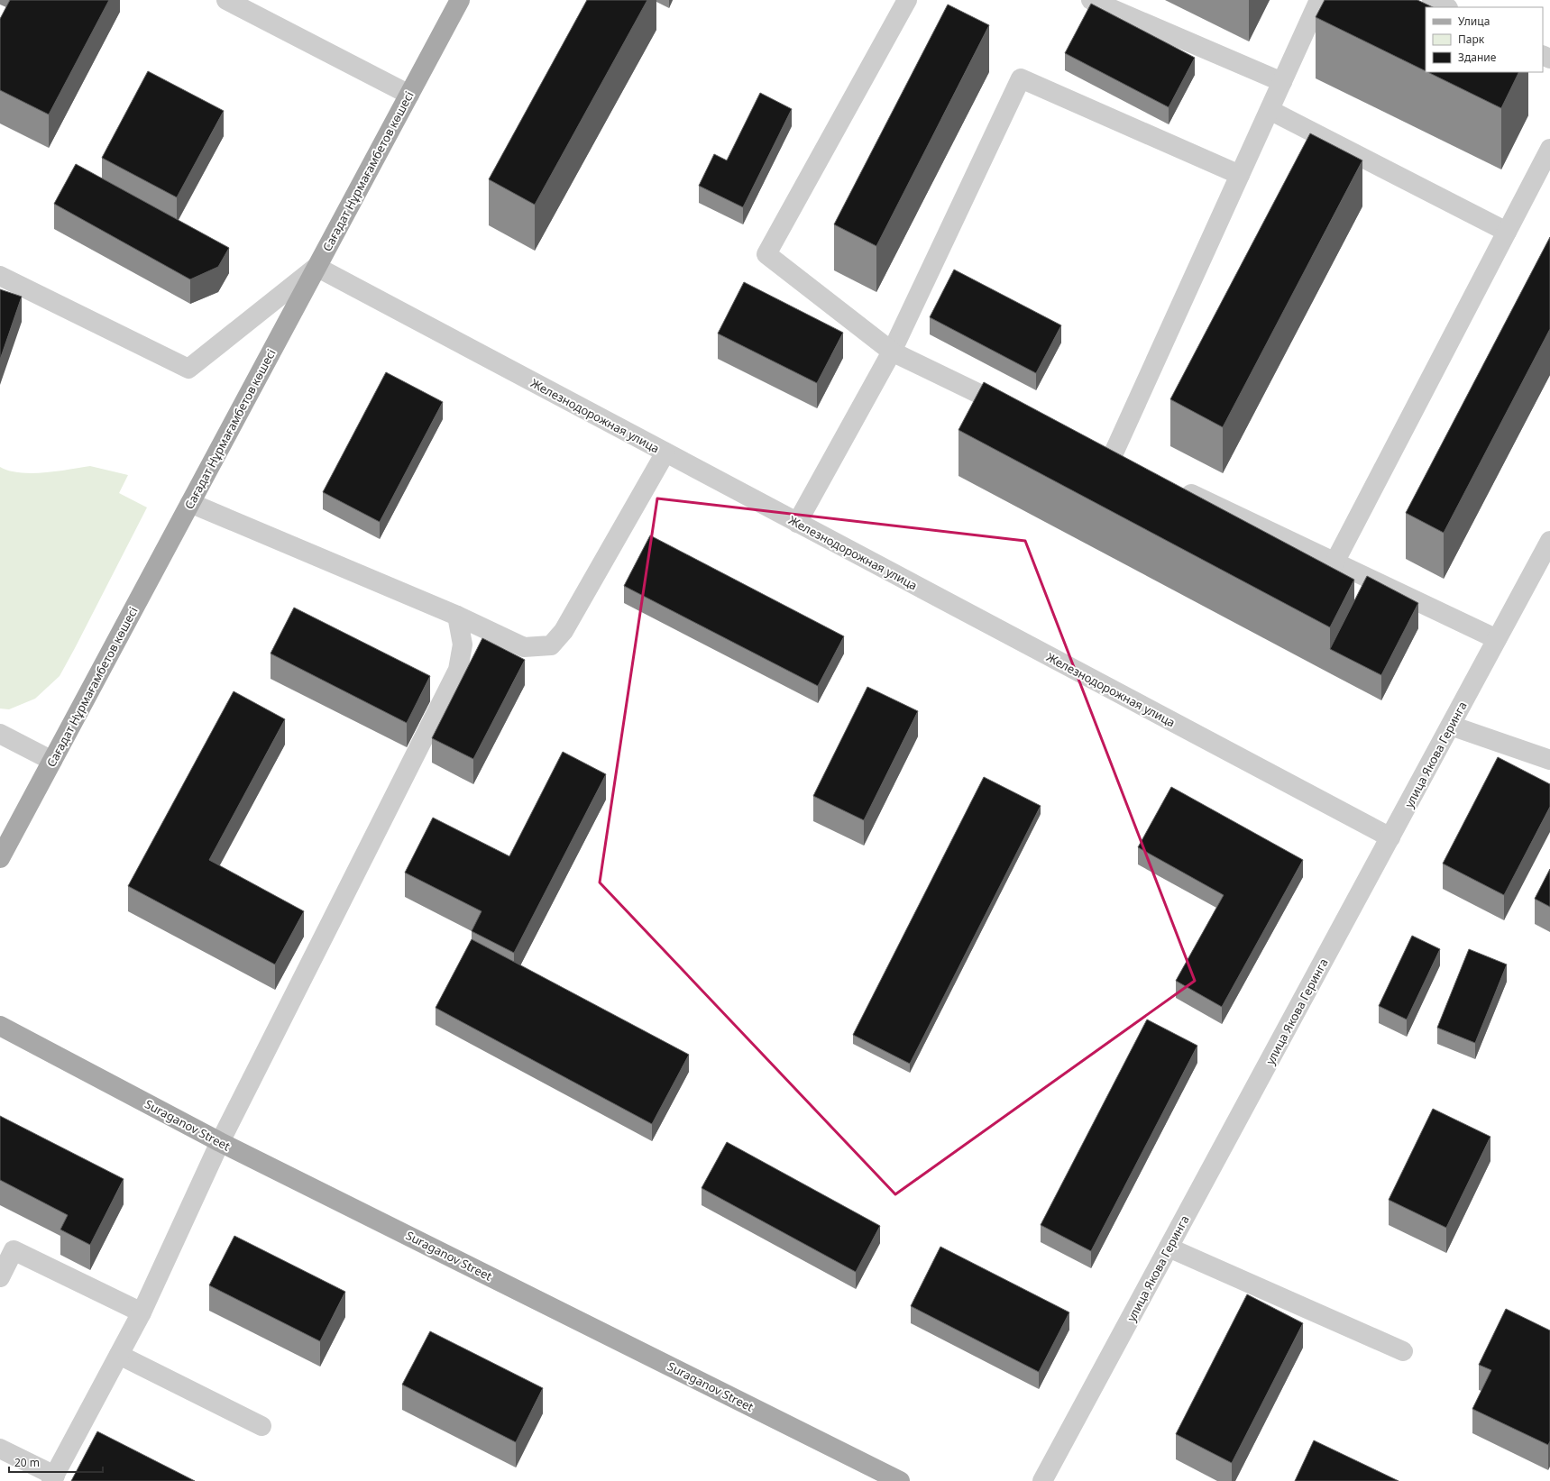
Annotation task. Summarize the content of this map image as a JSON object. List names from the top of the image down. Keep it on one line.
{"streets":{"main road":["Сағадат Нұрмағамбетов көшесі","Suraganov Street"],"street":["Железнодорожная улица","улица Якова Геринга"]},"crossings":[["Сағадат Нұрмағамбетов көшесі","Железнодорожная улица"],["Железнодорожная улица","улица Якова Геринга"]],"legend":["Улица","Парк","Здание"],"scale_bar":"20 m"}
